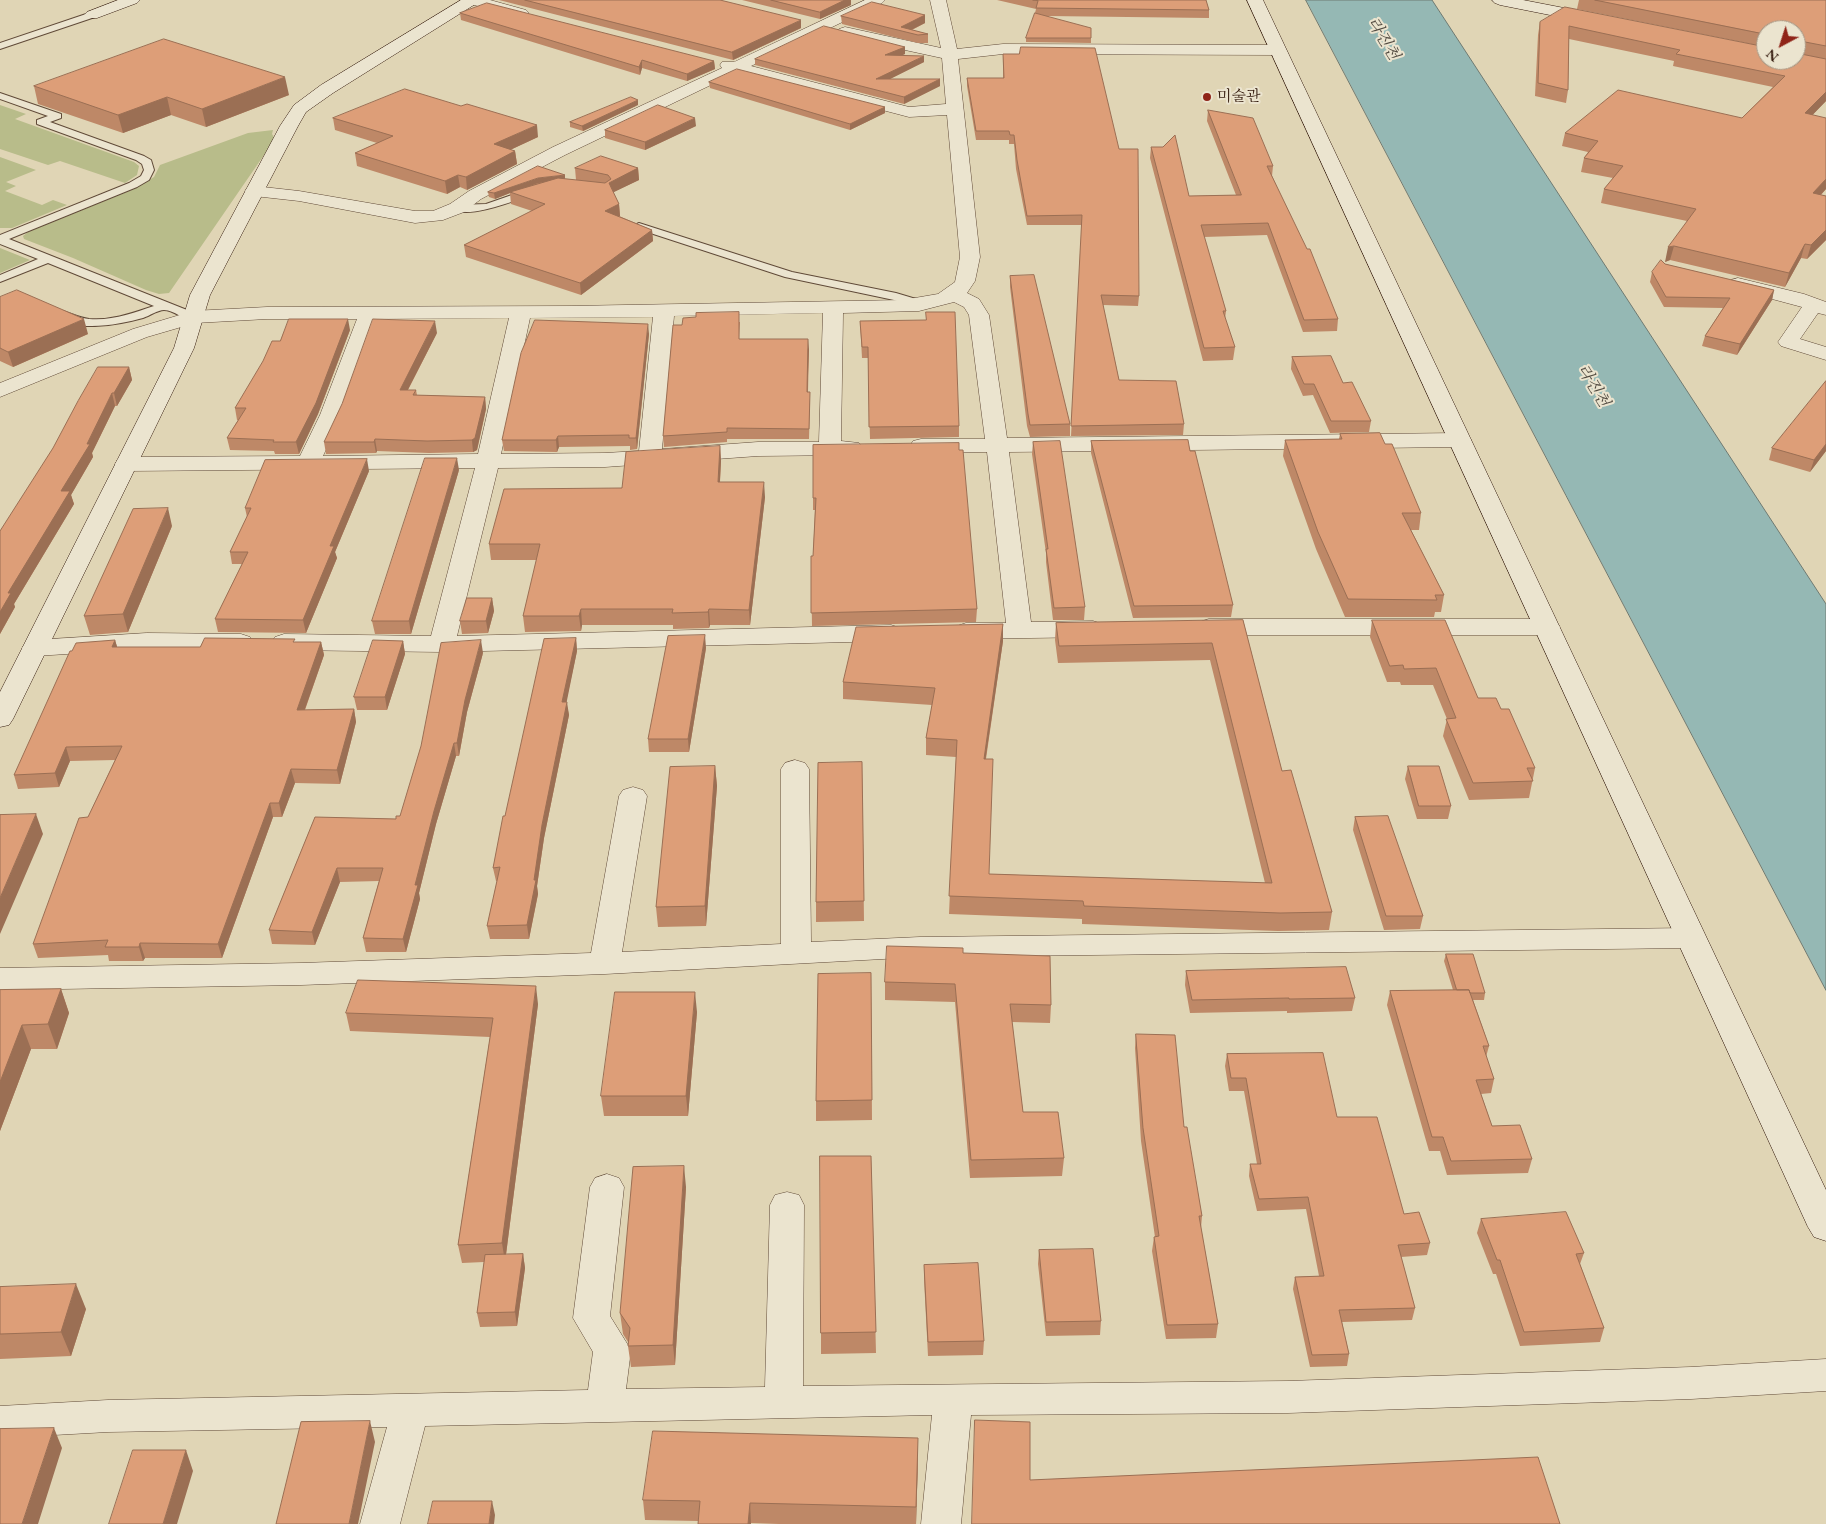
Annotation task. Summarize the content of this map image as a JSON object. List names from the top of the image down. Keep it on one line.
{"water":["라진천"],"places":["미술관"],"north":"bottom left"}
